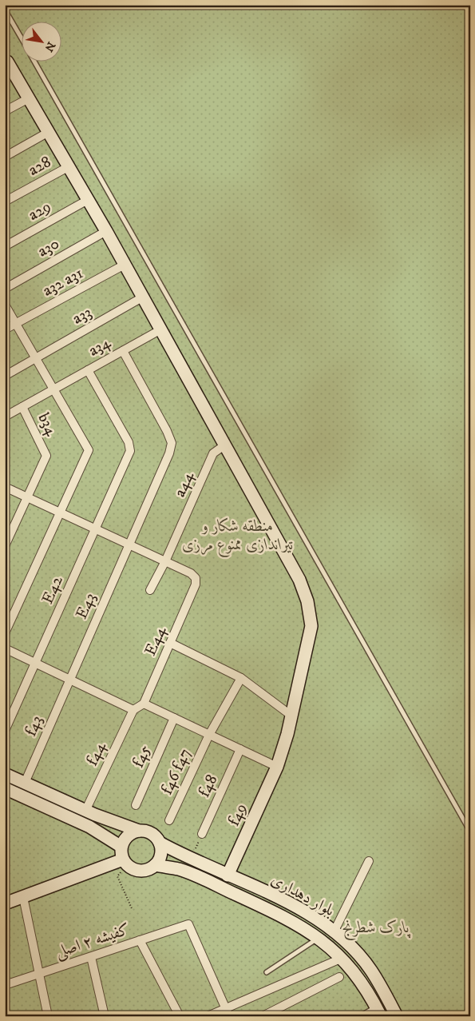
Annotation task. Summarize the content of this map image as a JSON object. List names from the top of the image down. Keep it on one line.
{"streets":{"main road":["f49","بلوار دهداری"],"street":["a28","a29","a30","a32 a31","a33","a34","b34","a44","E42","E43","E44","f43","f44","f45","f46 f47","f48","کفیشه ۲ اصلی"]},"crossings":[["a28","f49"],["a29","f49"],["a30","f49"],["a32 a31","f49"],["a33","f49"],["a34","b34"],["a34","E42"],["a34","E43"],["a34","f49"],["a44","E44"],["a44","f49"],["E43","f43"],["f49","بلوار دهداری"]],"parks":["منطقه شکار و تیراندازی ممنوع مرزی","پارک شطرنج"],"north":"bottom right"}
